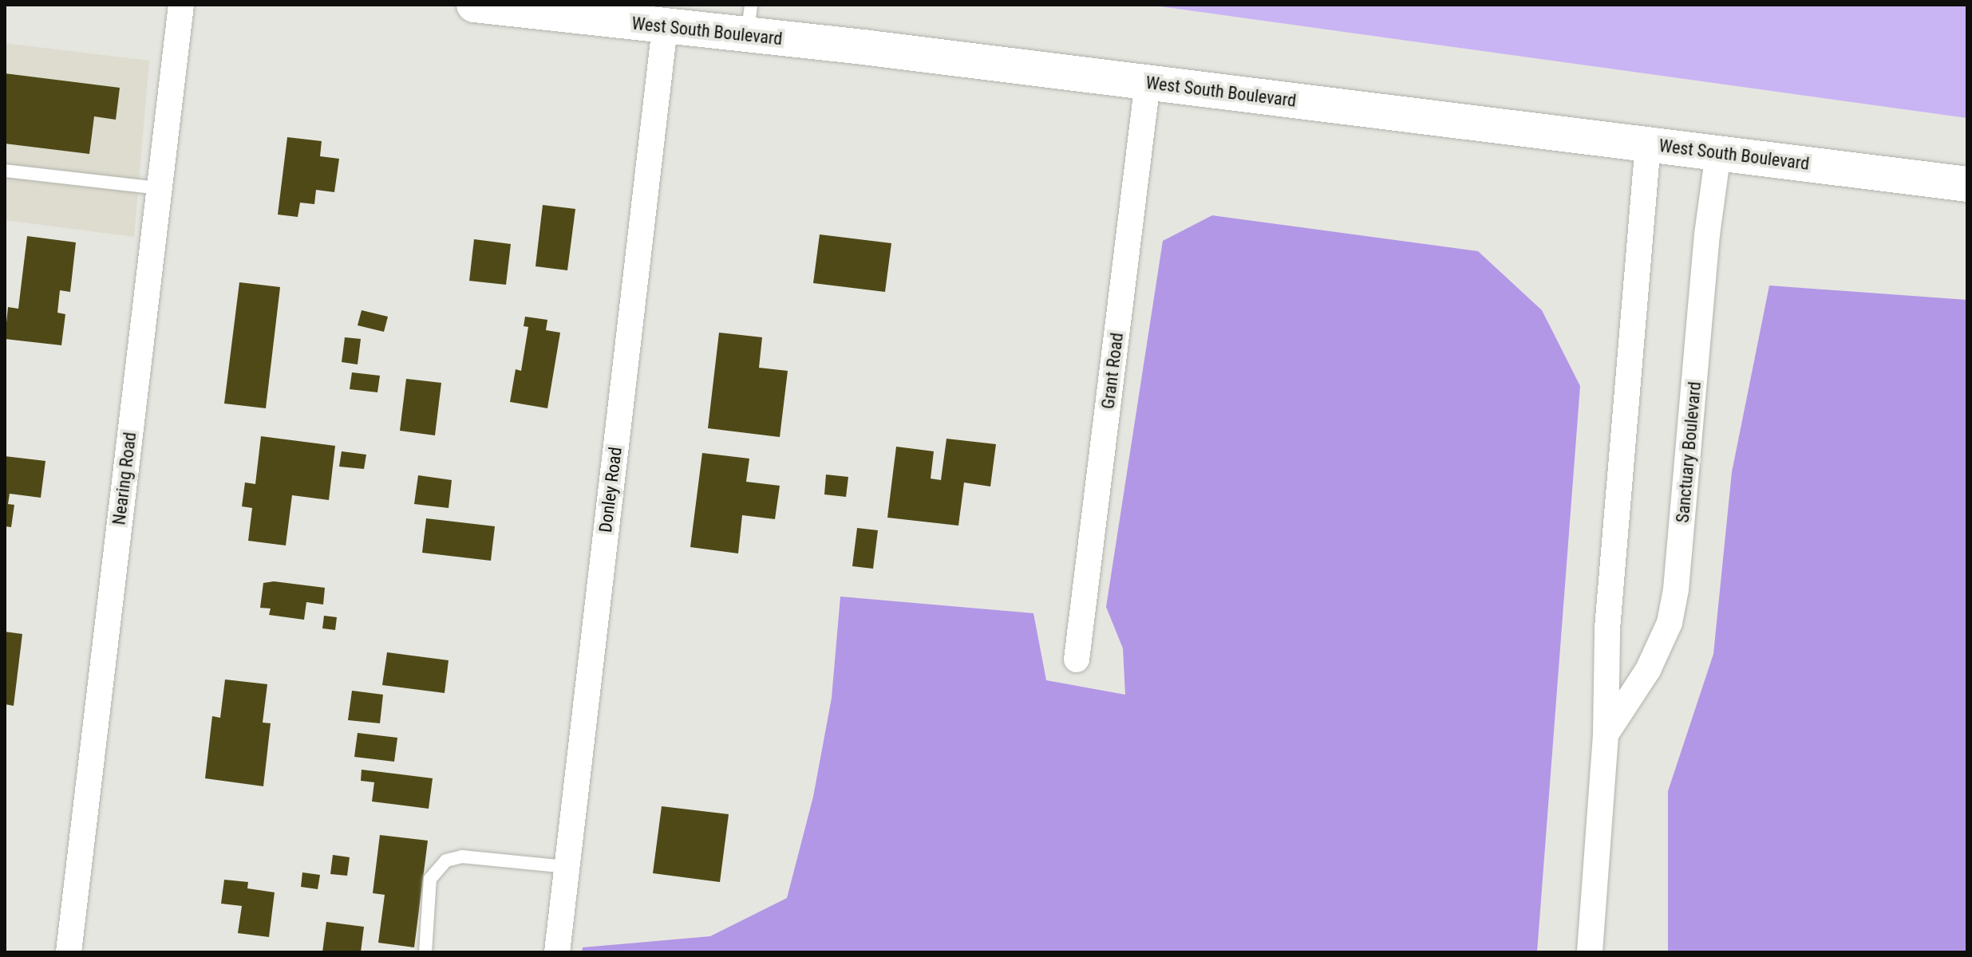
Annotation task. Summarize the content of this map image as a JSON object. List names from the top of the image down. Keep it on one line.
{"streets":{"main road":["West South Boulevard"],"street":["Grant Road","Sanctuary Boulevard","Nearing Road","Donley Road"]},"crossings":[["West South Boulevard","Grant Road"],["West South Boulevard","Sanctuary Boulevard"],["West South Boulevard","Donley Road"]]}
